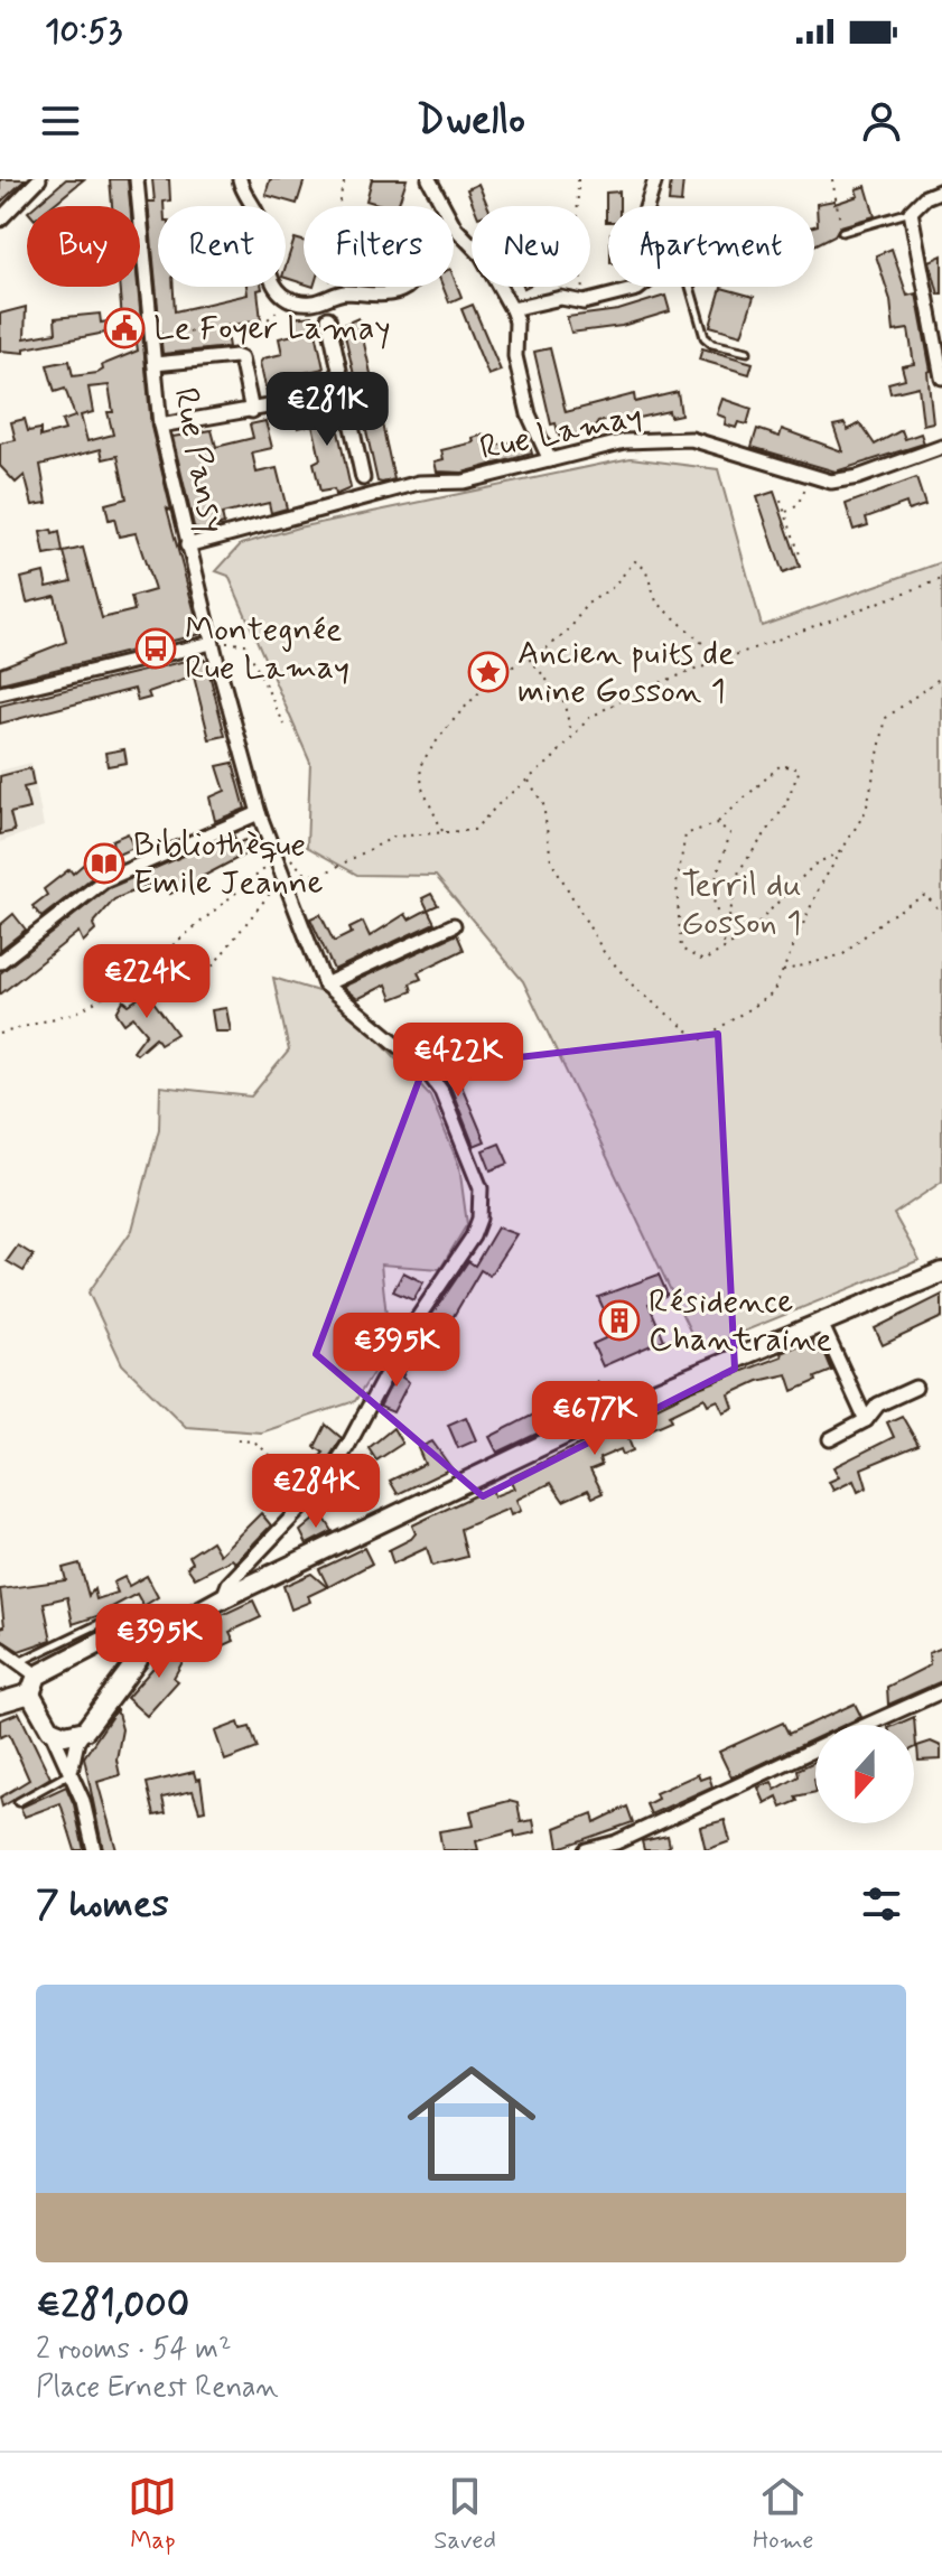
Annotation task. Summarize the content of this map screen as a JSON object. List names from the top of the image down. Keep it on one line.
{"streets":{"street":["Rue Lamay","Rue Pansy"]},"crossings":[["Rue Lamay","Rue Pansy"]],"parks":["Terril du Gosson 1"],"places":{"public building":["Le Foyer Lamay"],"bus stop":["Montegnée Rue Lamay"],"place":["Ancien puits de mine Gosson 1"],"library":["Bibliothèque Emile Jeanne"],"building":["Résidence Chantraine"]},"north":"bottom","page":{"status":"10:53","header":"Dwello","chip":["Buy","Rent","Filters","New","Apartment"],"price":["€281K","€224K","€422K","€395K","€677K","€284K","€395K"],"heading":"7 homes","list":[{"name":"€281,000","note":"2 rooms · 54 m² · Place Ernest Renan"}],"tabs":["Map","Saved","Home"]}}
